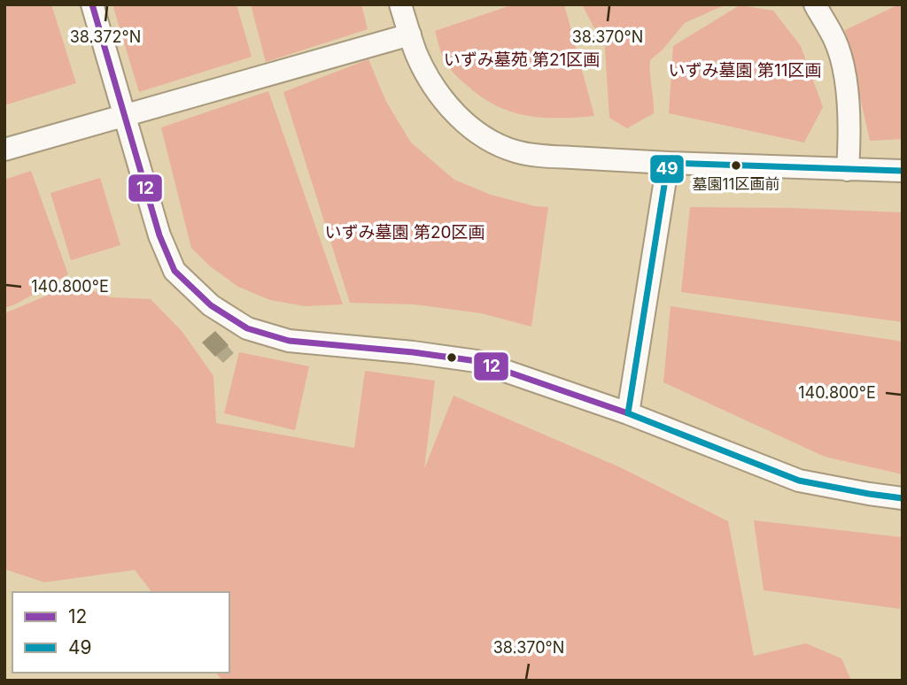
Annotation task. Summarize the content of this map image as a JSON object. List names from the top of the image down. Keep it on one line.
{"parks":["いずみ墓苑 第21区画","いずみ墓園 第11区画","いずみ墓園 第20区画"],"places":["墓園11区画前"],"lines":["transit line 12","transit line 49"],"legend":["12","49"],"coordinates":["38.372°N","38.370°N","140.800°E"]}
